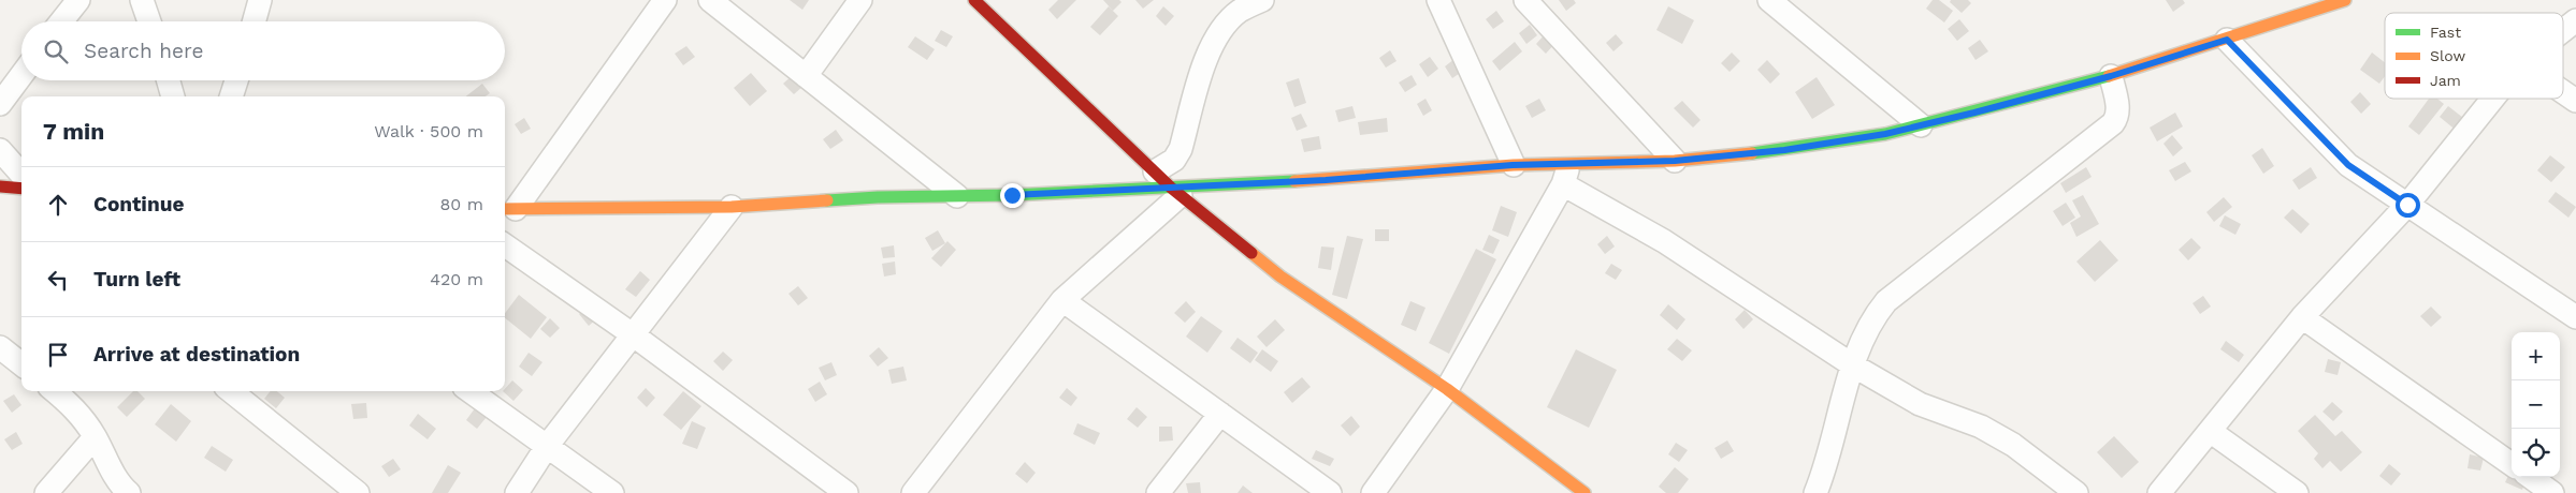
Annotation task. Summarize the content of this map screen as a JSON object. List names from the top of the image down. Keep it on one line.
{"legend":["Fast","Slow","Jam"],"page":{"search":"Search here","heading":["7 min","Walk · 500 m"],"list":[["Continue","80 m"],["Turn left","420 m"],"Arrive at destination"],"map_buttons":["+","−"]}}
